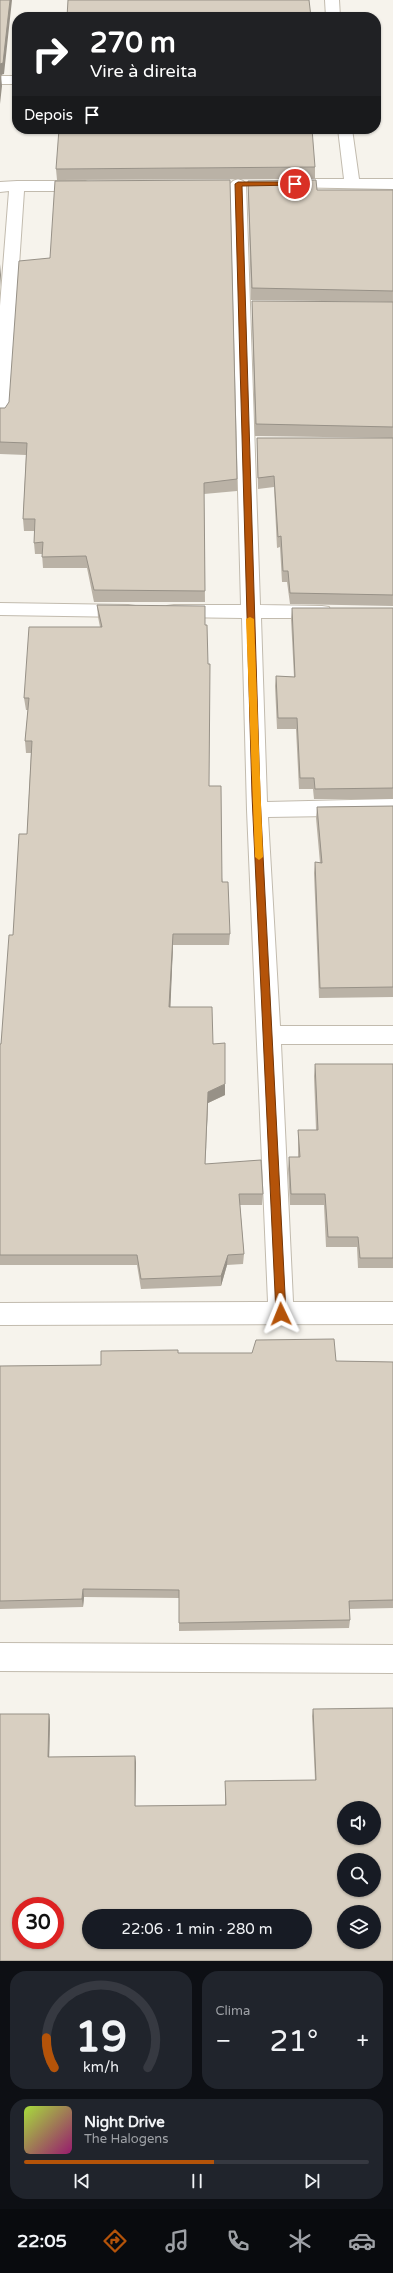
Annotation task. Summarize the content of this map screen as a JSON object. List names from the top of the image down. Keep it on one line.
{"page":{"turn":["270 m","Vire à direita"],"then":"Depois","limit":"30","trip":"22:06 · 1 min · 280 m","tile":"Clima","heat":["−","21°","+"],"song":["Night Drive","The Halogens"],"tabs":"22:05","gauge":["19","km/h"]}}
